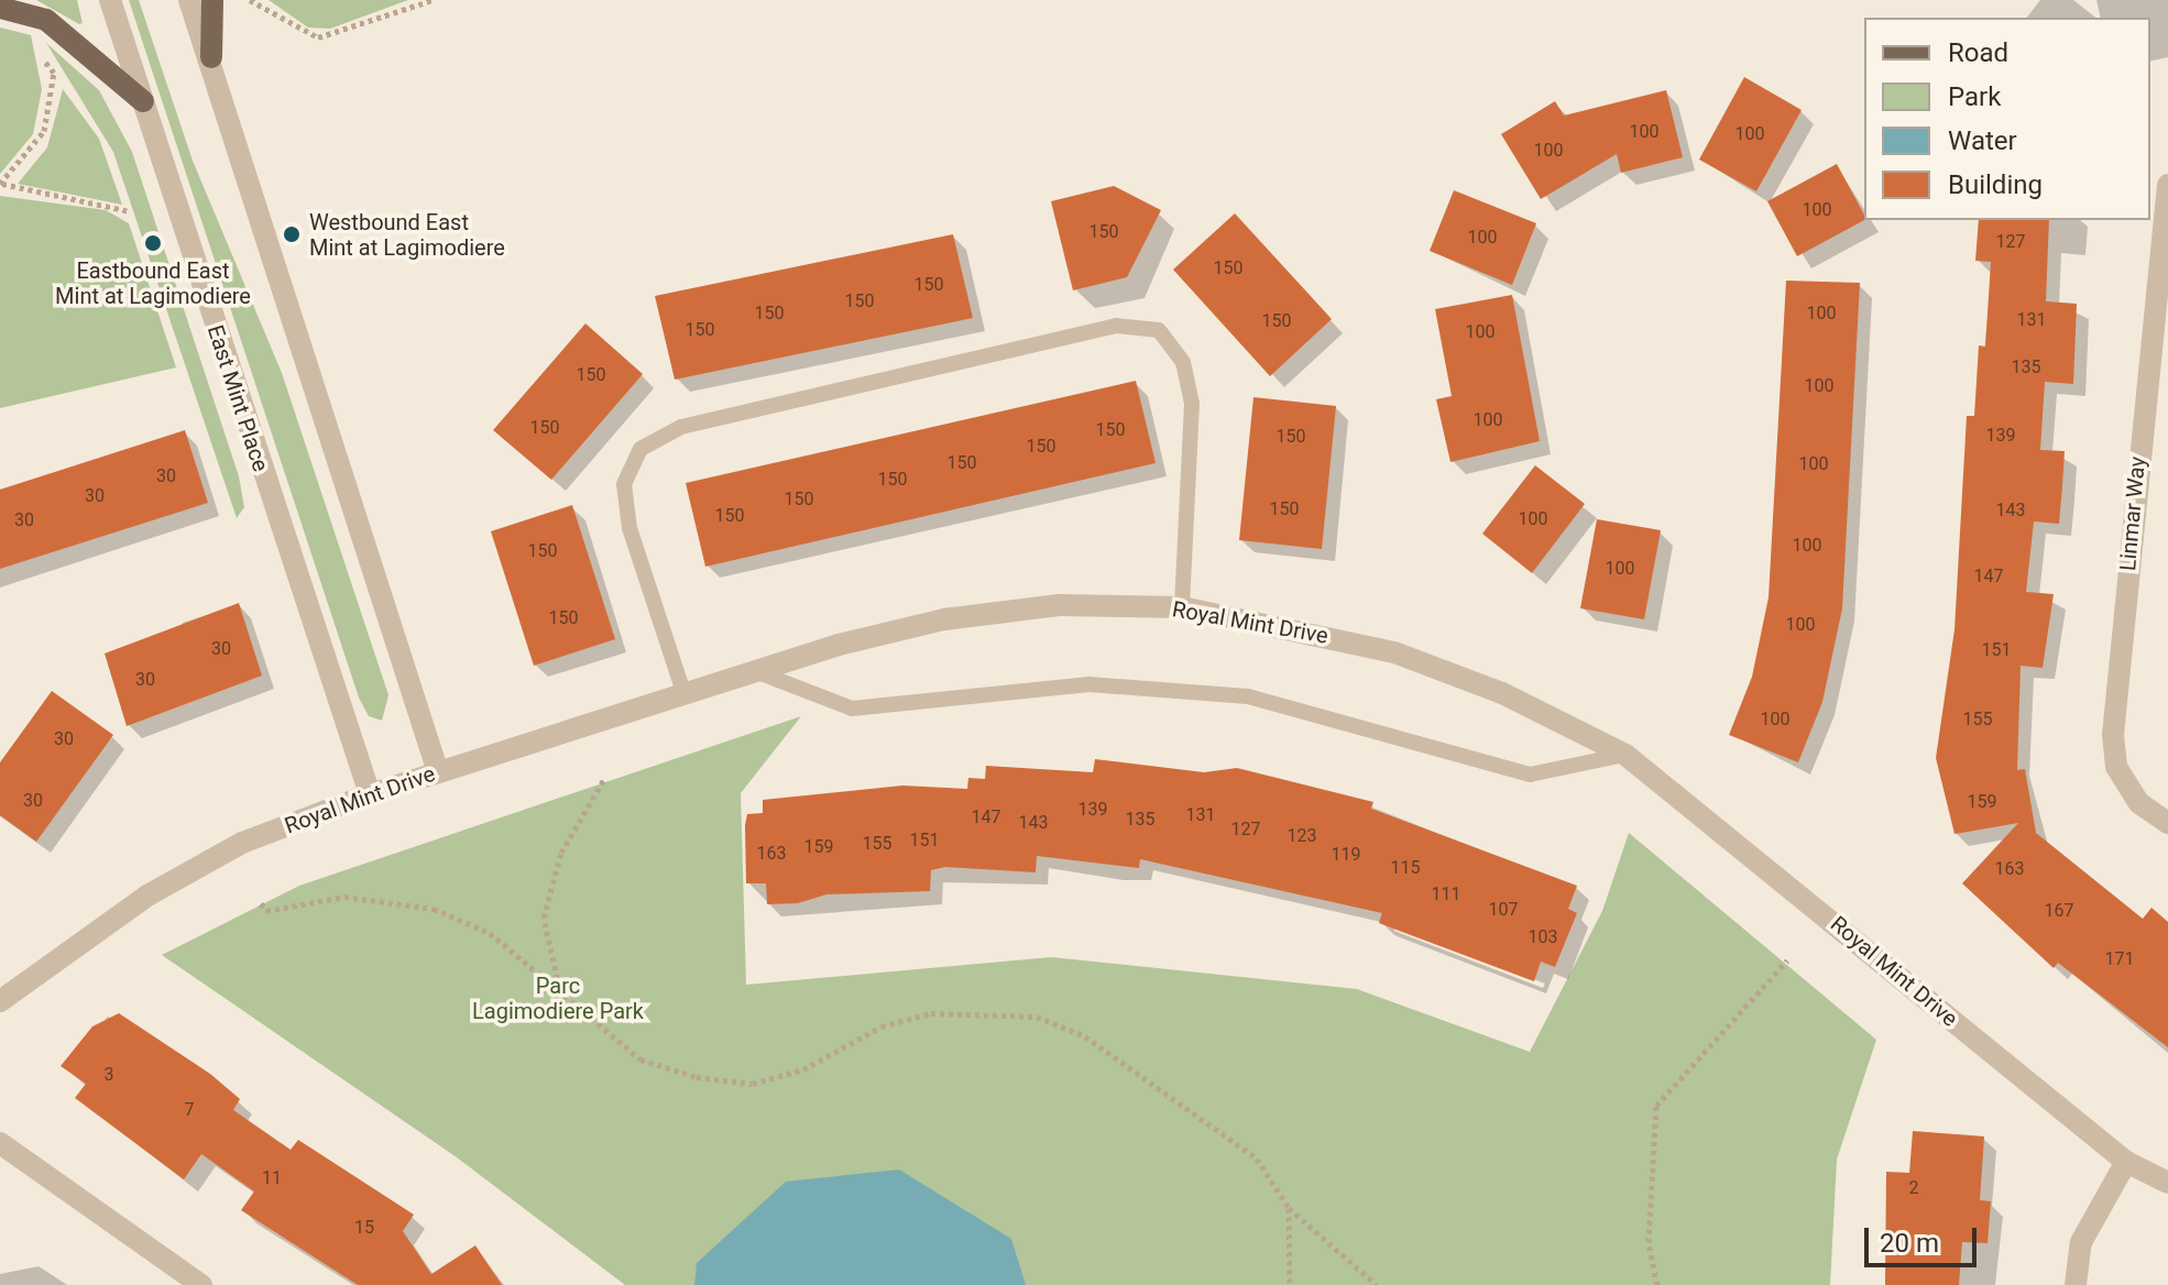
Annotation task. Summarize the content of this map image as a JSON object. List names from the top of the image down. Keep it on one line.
{"streets":{"street":["East Mint Place","Linmar Way","Royal Mint Drive"]},"crossings":[["East Mint Place","Royal Mint Drive"]],"parks":["Parc Lagimodiere Park"],"places":["Westbound East Mint at Lagimodiere","Eastbound East Mint at Lagimodiere"],"house_numbers":["100","100","100","100","150","100","127","150","150","150","150","100","131","150","150","100","135","150","100","100","150","150","139","150","150","150","100","30","150","30","150","150","143","150","100","30","100","150","100","147","150","100","30","151","30","100","155","30","30","159","139","131","147","135","143","127","123","151","155","159","163","119","115","163","111","107","167","103","171","3","7","11","2","15"],"legend":["Road","Park","Water","Building"],"scale_bar":"20 m"}
